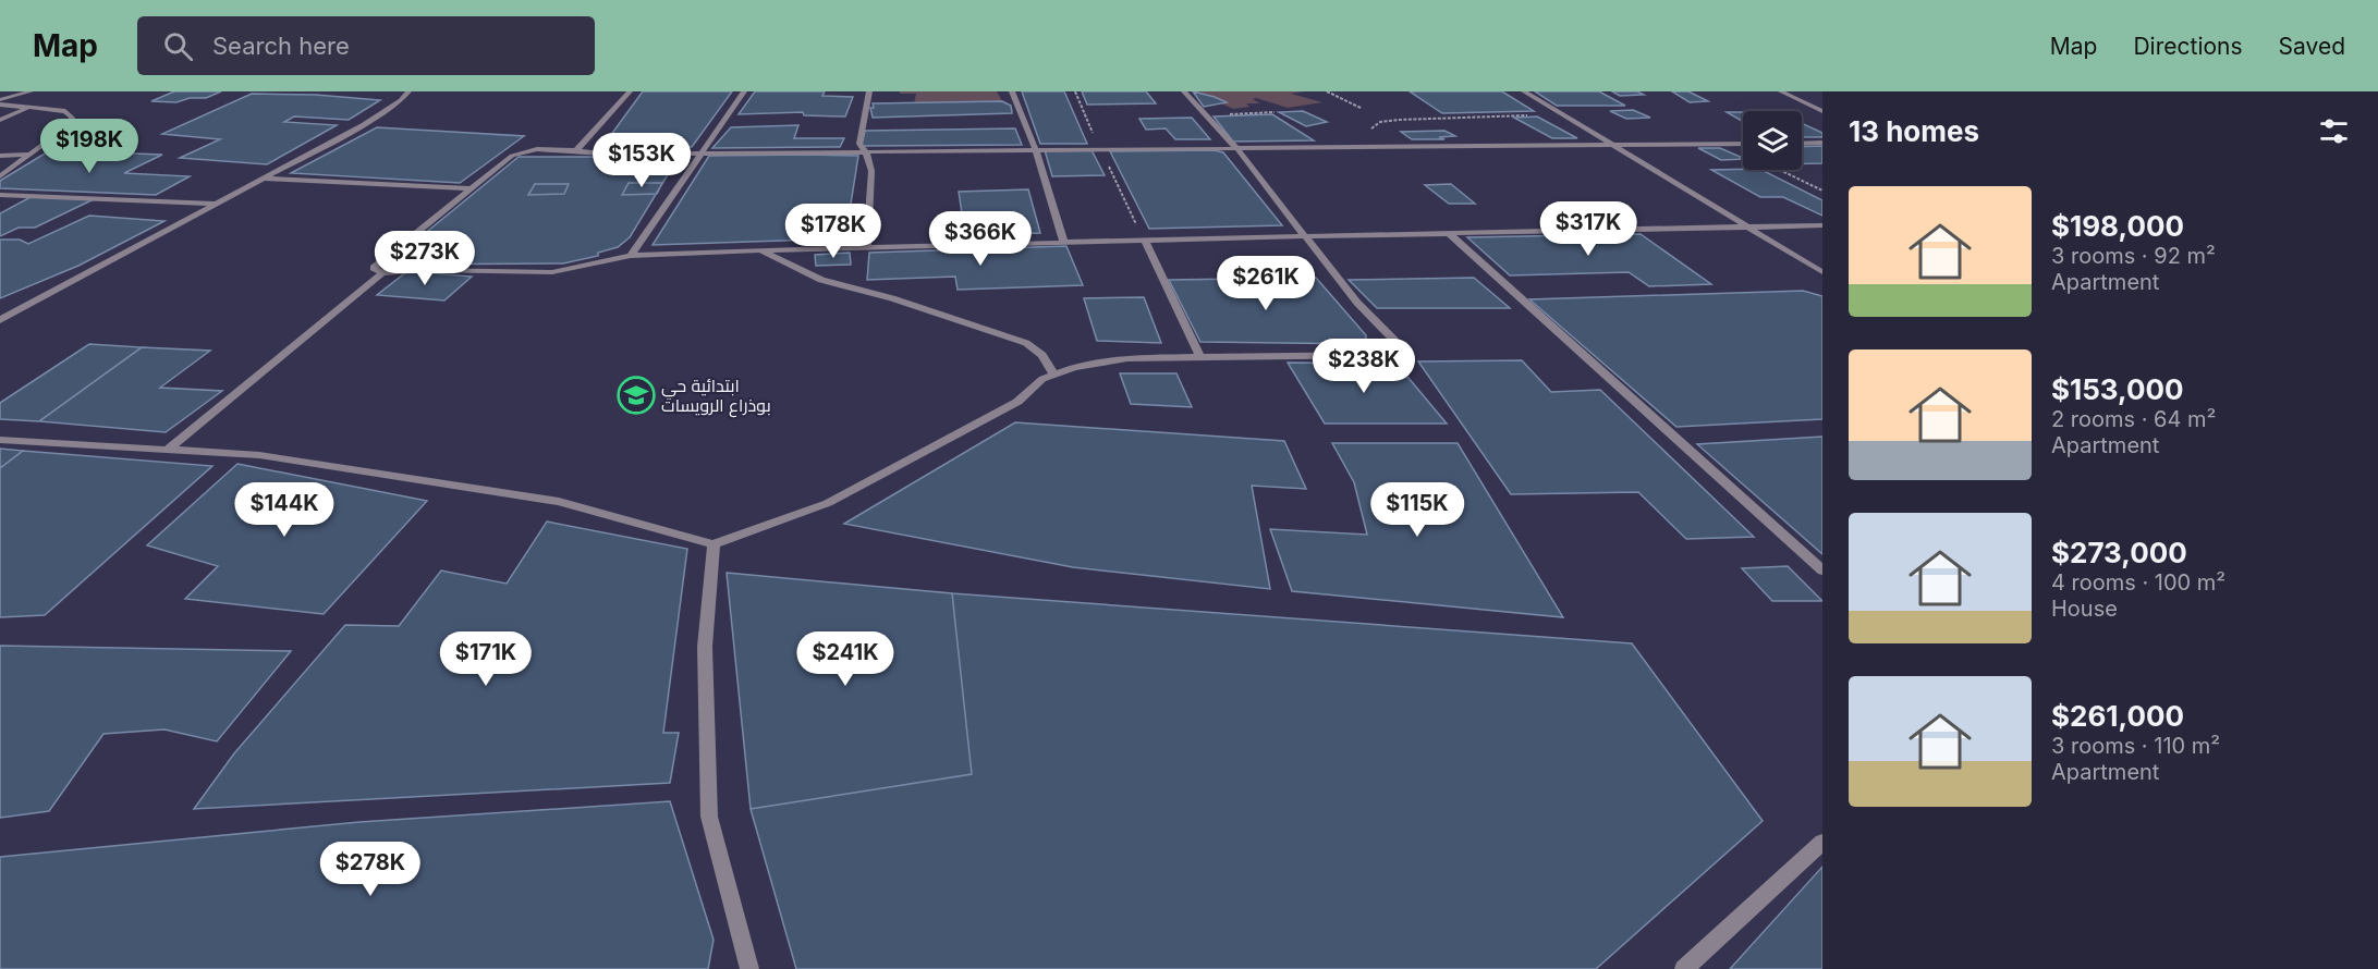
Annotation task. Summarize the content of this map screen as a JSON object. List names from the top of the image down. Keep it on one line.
{"places":{"school or university":["ابتدائية حي بوذراع الرويسات"]},"page":{"header":"Map","search":"Search here","nav":["Map","Directions","Saved"],"heading":"13 homes","price":["$198K","$153K","$317K","$178K","$366K","$273K","$261K","$238K","$144K","$115K","$171K","$241K","$278K"],"list":[{"name":"$198,000","note":"3 rooms · 92 m² · Apartment"},{"name":"$153,000","note":"2 rooms · 64 m² · Apartment"},{"name":"$273,000","note":"4 rooms · 100 m² · House"},{"name":"$261,000","note":"3 rooms · 110 m² · Apartment"}]}}
